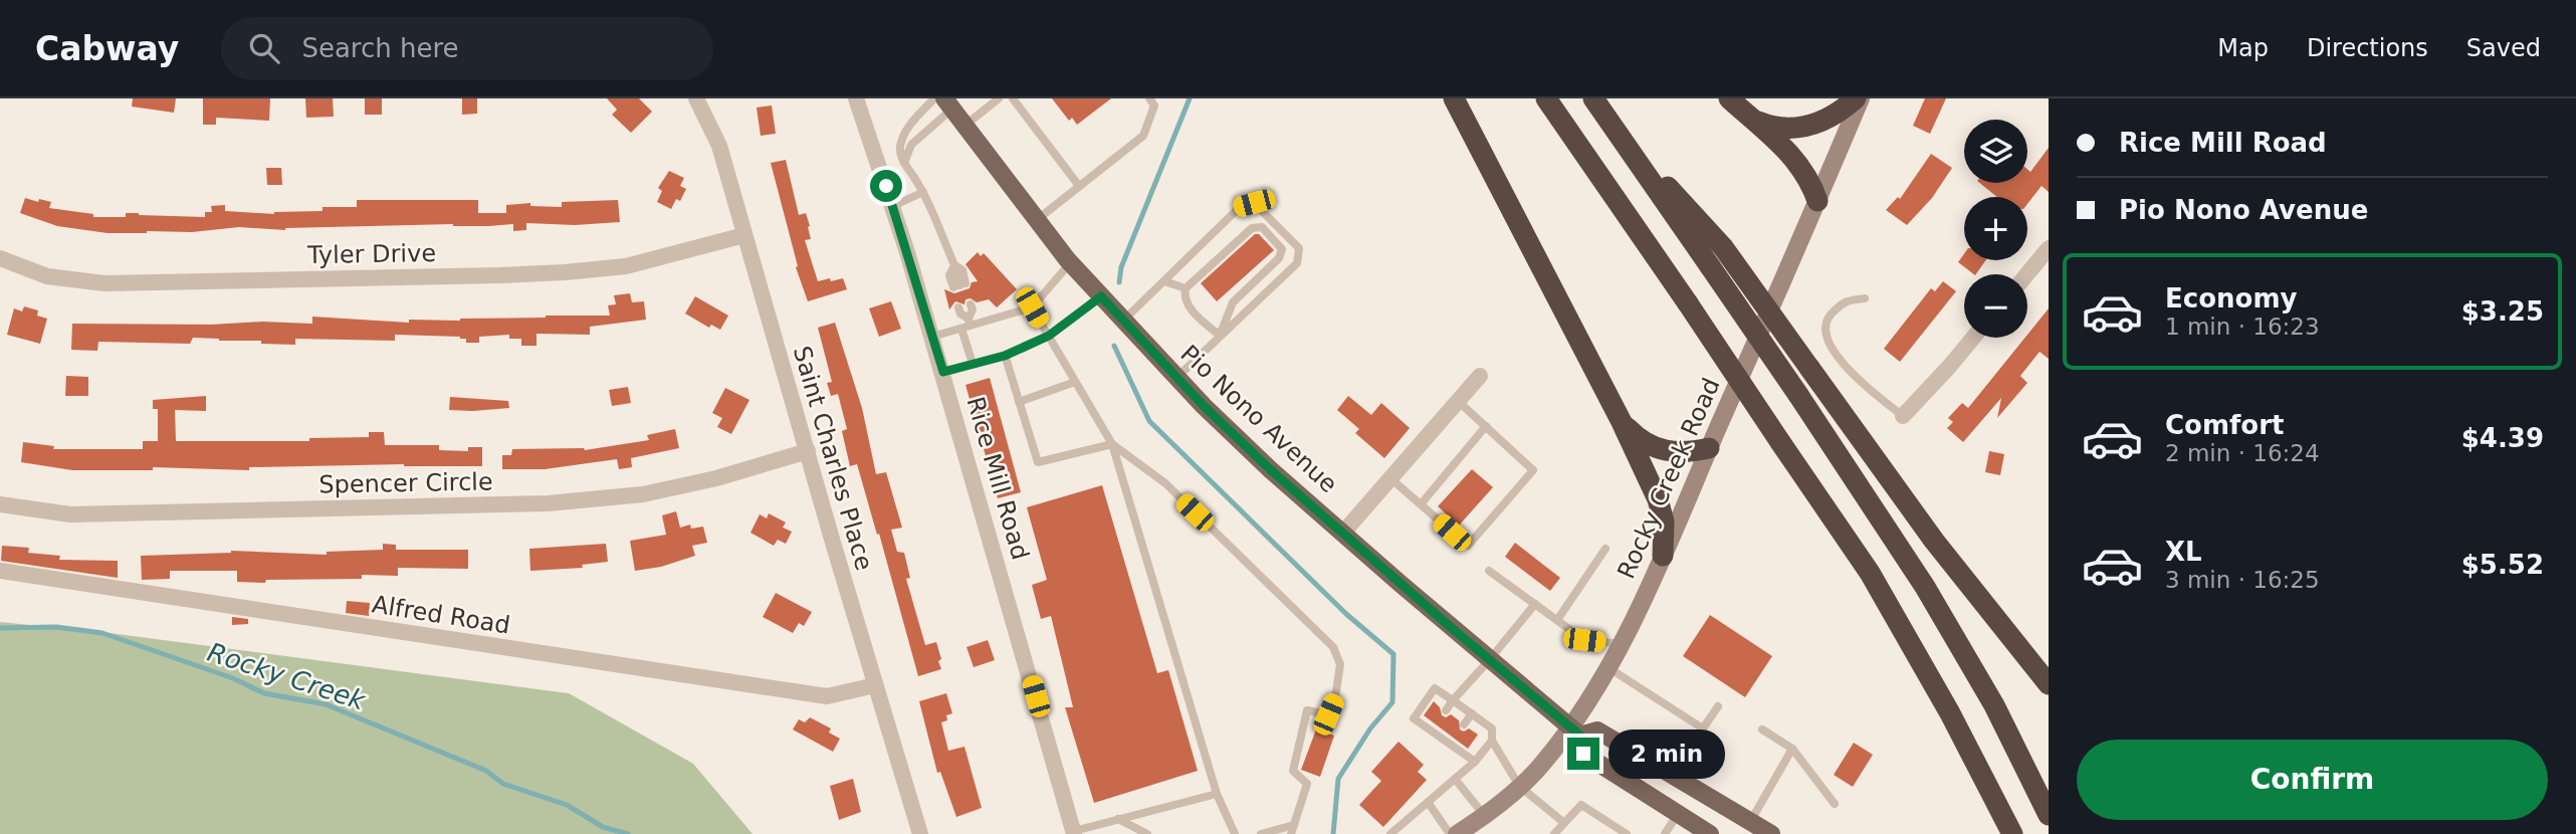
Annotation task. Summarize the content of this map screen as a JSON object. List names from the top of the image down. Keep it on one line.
{"streets":{"main road":["Pio Nono Avenue"],"street":["Tyler Drive","Saint Charles Place","Rice Mill Road","Rocky Creek Road","Spencer Circle","Alfred Road"]},"crossings":[["Tyler Drive","Saint Charles Place"],["Pio Nono Avenue","Rocky Creek Road"],["Saint Charles Place","Spencer Circle"],["Saint Charles Place","Alfred Road"]],"water":["Rocky Creek"],"page":{"header":"Cabway","search":"Search here","nav":["Map","Directions","Saved"],"banner":["Rice Mill Road","Pio Nono Avenue"],"map_buttons":["+","−"],"list":[{"name":"Economy","note":"1 min · 16:23","value":"$3.25"},{"name":"Comfort","note":"2 min · 16:24","value":"$4.39"},{"name":"XL","note":"3 min · 16:25","value":"$5.52"}],"buttons":"Confirm","bubble":"2 min"}}
